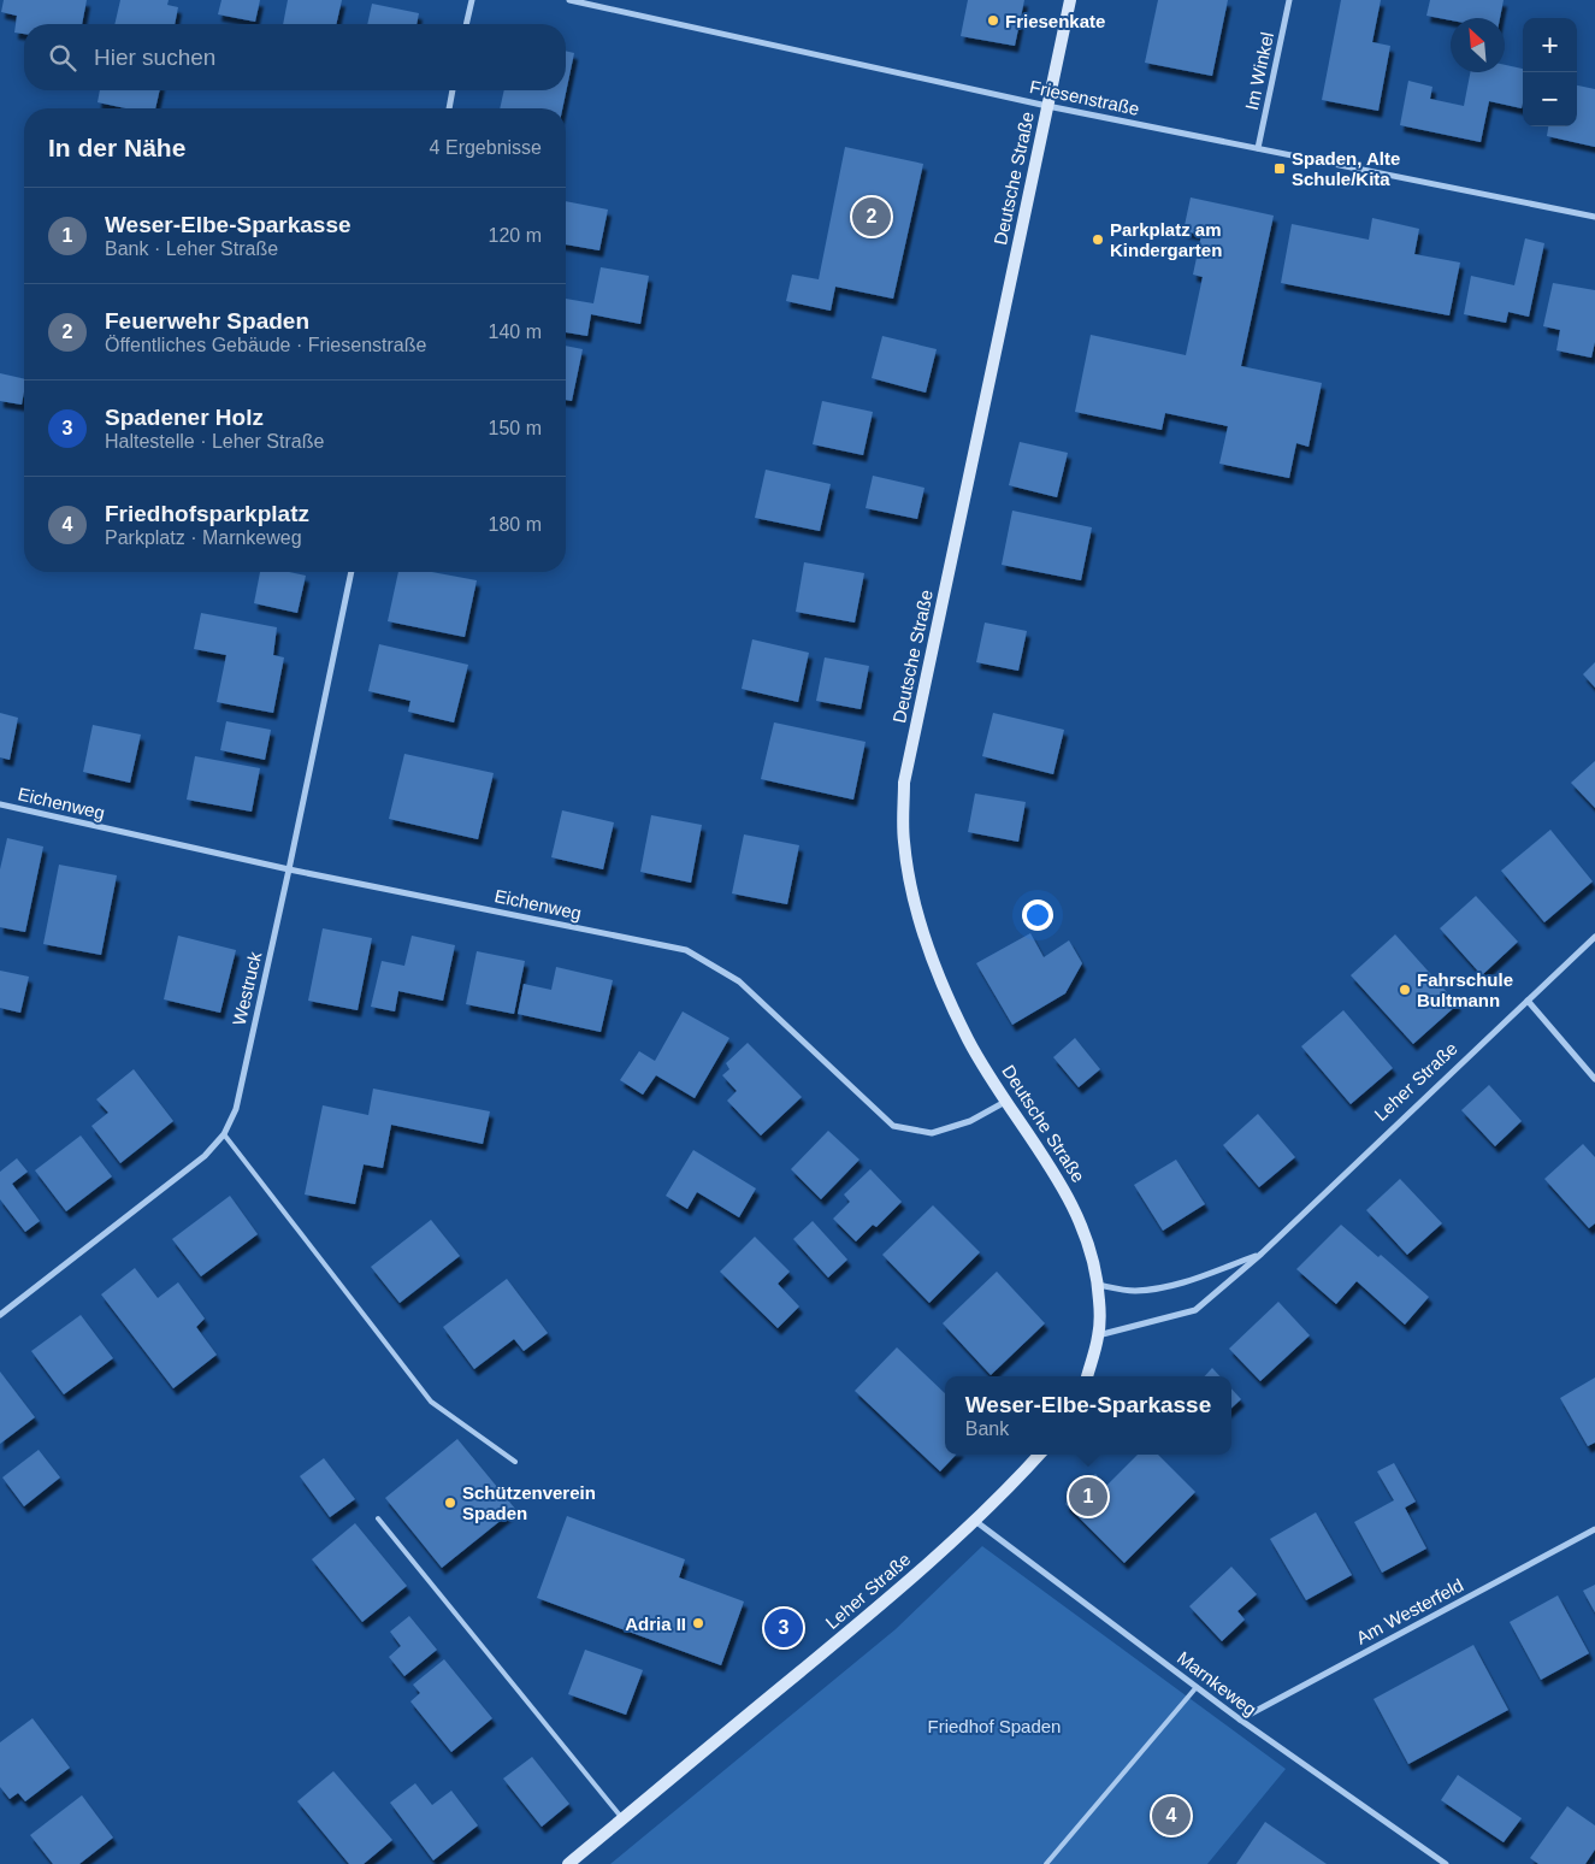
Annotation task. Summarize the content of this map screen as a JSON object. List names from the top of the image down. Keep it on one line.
{"streets":{"street":["Im Winkel","Friesenstraße","Deutsche Straße","Eichenweg","Westruck","Leher Straße","Am Westerfeld","Marnkeweg"]},"crossings":[["Im Winkel","Friesenstraße"],["Friesenstraße","Deutsche Straße"],["Deutsche Straße","Eichenweg"],["Deutsche Straße","Leher Straße"],["Eichenweg","Westruck"],["Leher Straße","Marnkeweg"],["Am Westerfeld","Marnkeweg"]],"parks":["Friedhof Spaden"],"places":{"other":["Friesenkate","Parkplatz am Kindergarten","Fahrschule Bultmann","Schützenverein Spaden","Adria II"],"transit":["Spaden, Alte Schule/Kita"]},"north":"top left","page":{"map_buttons":["+","−"],"search":"Hier suchen","heading":["In der Nähe","4 Ergebnisse"],"list":[{"mark":"1","name":"Weser-Elbe-Sparkasse","note":"Bank · Leher Straße","value":"120 m"},{"mark":"2","name":"Feuerwehr Spaden","note":"Öffentliches Gebäude · Friesenstraße","value":"140 m"},{"mark":"3","name":"Spadener Holz","note":"Haltestelle · Leher Straße","value":"150 m"},{"mark":"4","name":"Friedhofsparkplatz","note":"Parkplatz · Marnkeweg","value":"180 m"}],"pins":["2","1","3","4"],"popup":["Weser-Elbe-Sparkasse","Bank"]}}
